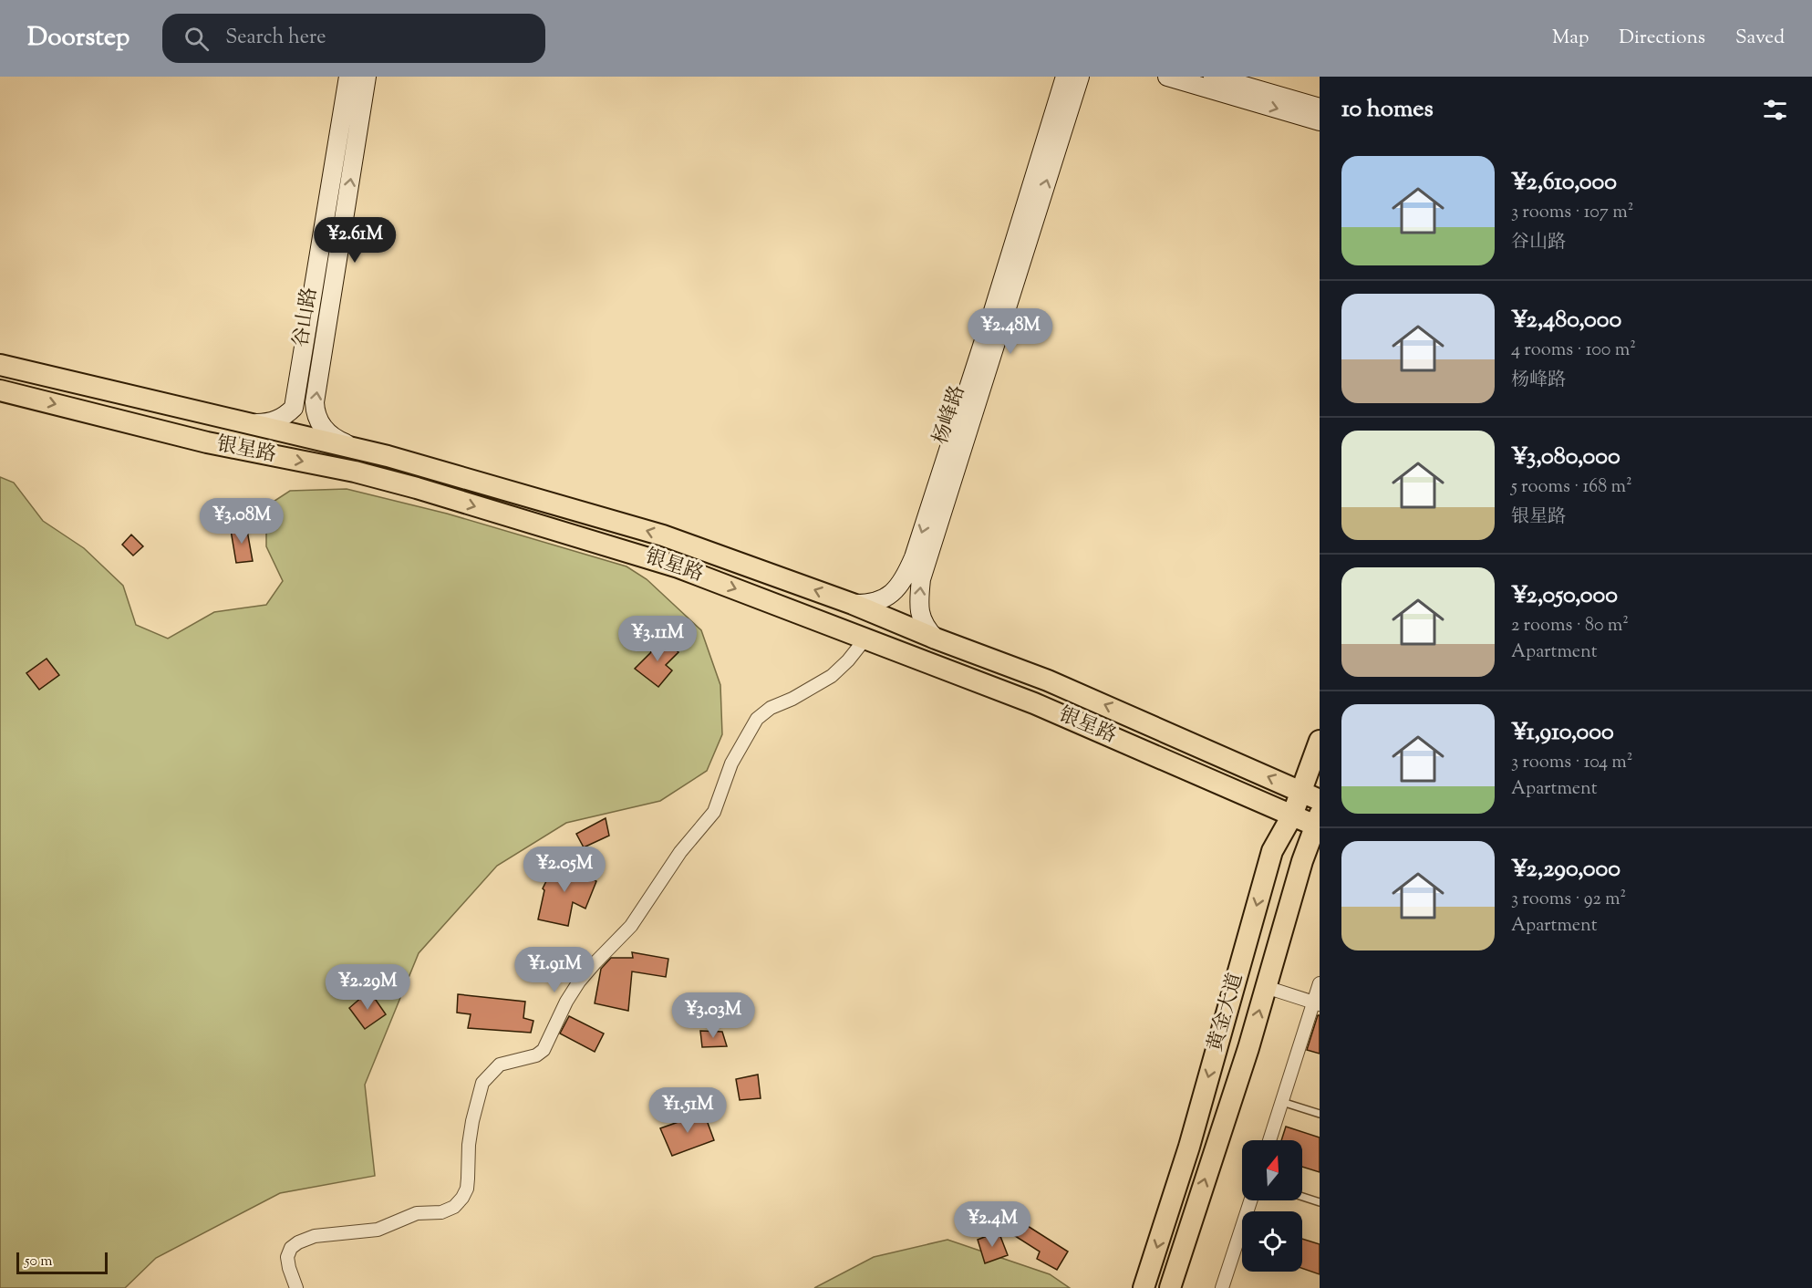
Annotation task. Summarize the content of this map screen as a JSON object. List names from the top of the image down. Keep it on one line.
{"streets":{"main road":["谷山路","杨峰路","银星路","黄金大道"]},"crossings":[["谷山路","银星路"],["杨峰路","银星路"],["银星路","黄金大道"]],"scale_bar":"50 m","north":"top","page":{"header":"Doorstep","search":"Search here","nav":["Map","Directions","Saved"],"heading":"10 homes","list":[{"name":"¥2,610,000","note":"3 rooms · 107 m² · 谷山路"},{"name":"¥2,480,000","note":"4 rooms · 100 m² · 杨峰路"},{"name":"¥3,080,000","note":"5 rooms · 168 m² · 银星路"},{"name":"¥2,050,000","note":"2 rooms · 80 m² · Apartment"},{"name":"¥1,910,000","note":"3 rooms · 104 m² · Apartment"},{"name":"¥2,290,000","note":"3 rooms · 92 m² · Apartment"}],"price":["¥2.61M","¥2.48M","¥3.08M","¥3.11M","¥2.05M","¥1.91M","¥2.29M","¥3.03M","¥1.51M","¥2.4M"],"scale":"50 m"}}
